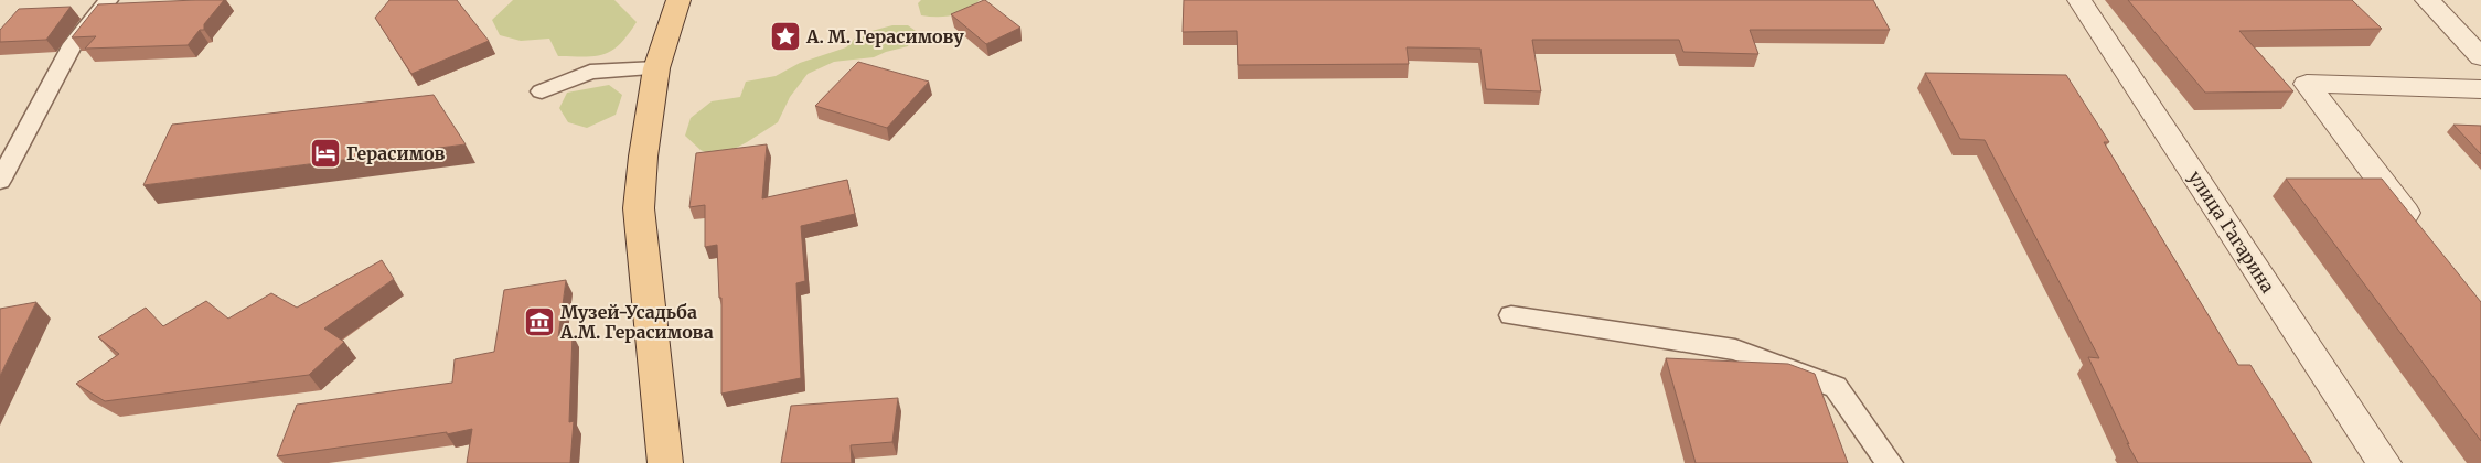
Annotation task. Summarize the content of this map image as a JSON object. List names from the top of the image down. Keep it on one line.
{"streets":{"street":["улица Гагарина"]},"places":{"place":["А. М. Герасимову"],"hotel":["Герасимов"],"museum":["Музей-Усадьба А.М. Герасимова"]}}
